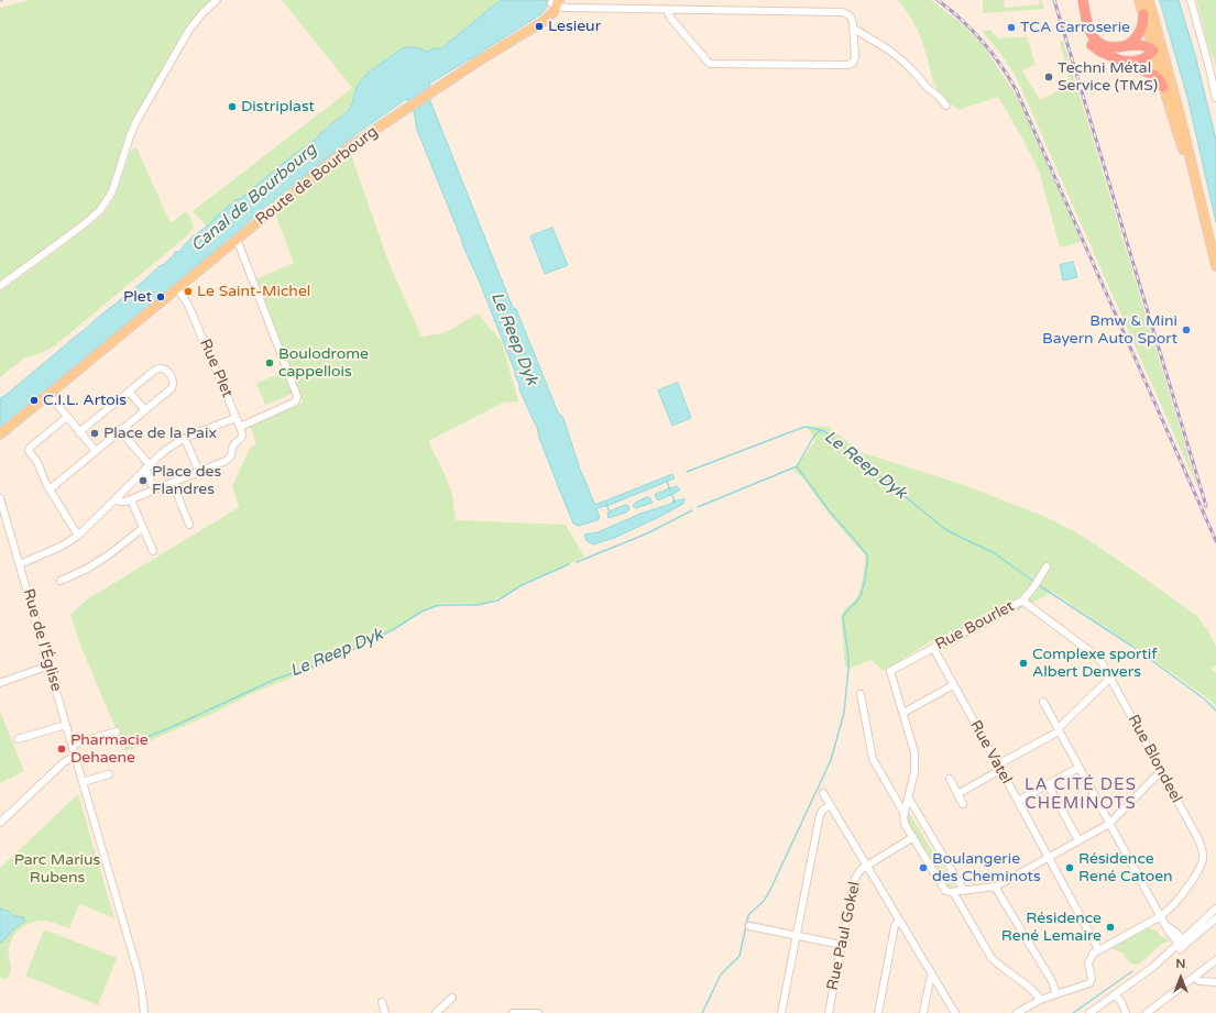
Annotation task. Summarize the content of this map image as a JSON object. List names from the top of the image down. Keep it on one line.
{"streets":{"main road":["Route de Bourbourg"],"street":["Rue Plet","Rue Bourlet","Rue de l'Église","Rue Vatel","Rue Blondeel","Rue Paul Gokel"]},"crossings":[["Route de Bourbourg","Rue Plet"],["Rue Bourlet","Rue Vatel"],["Rue Bourlet","Rue Blondeel"]],"districts":["LA CITÉ DES CHEMINOTS"],"water":["Canal de Bourbourg","Le Reep Dyk"],"parks":["Parc Marius Rubens"],"places":["Lesieur","TCA Carroserie","Techni Métal Service (TMS)","Distriplast","Le Saint-Michel","Plet","Bmw & Mini Bayern Auto Sport","Boulodrome cappellois","C.I.L. Artois","Place de la Paix","Place des Flandres","Complexe sportif Albert Denvers","Pharmacie Dehaene","Boulangerie des Cheminots","Résidence René Catoen","Résidence René Lemaire"],"north":"top"}
